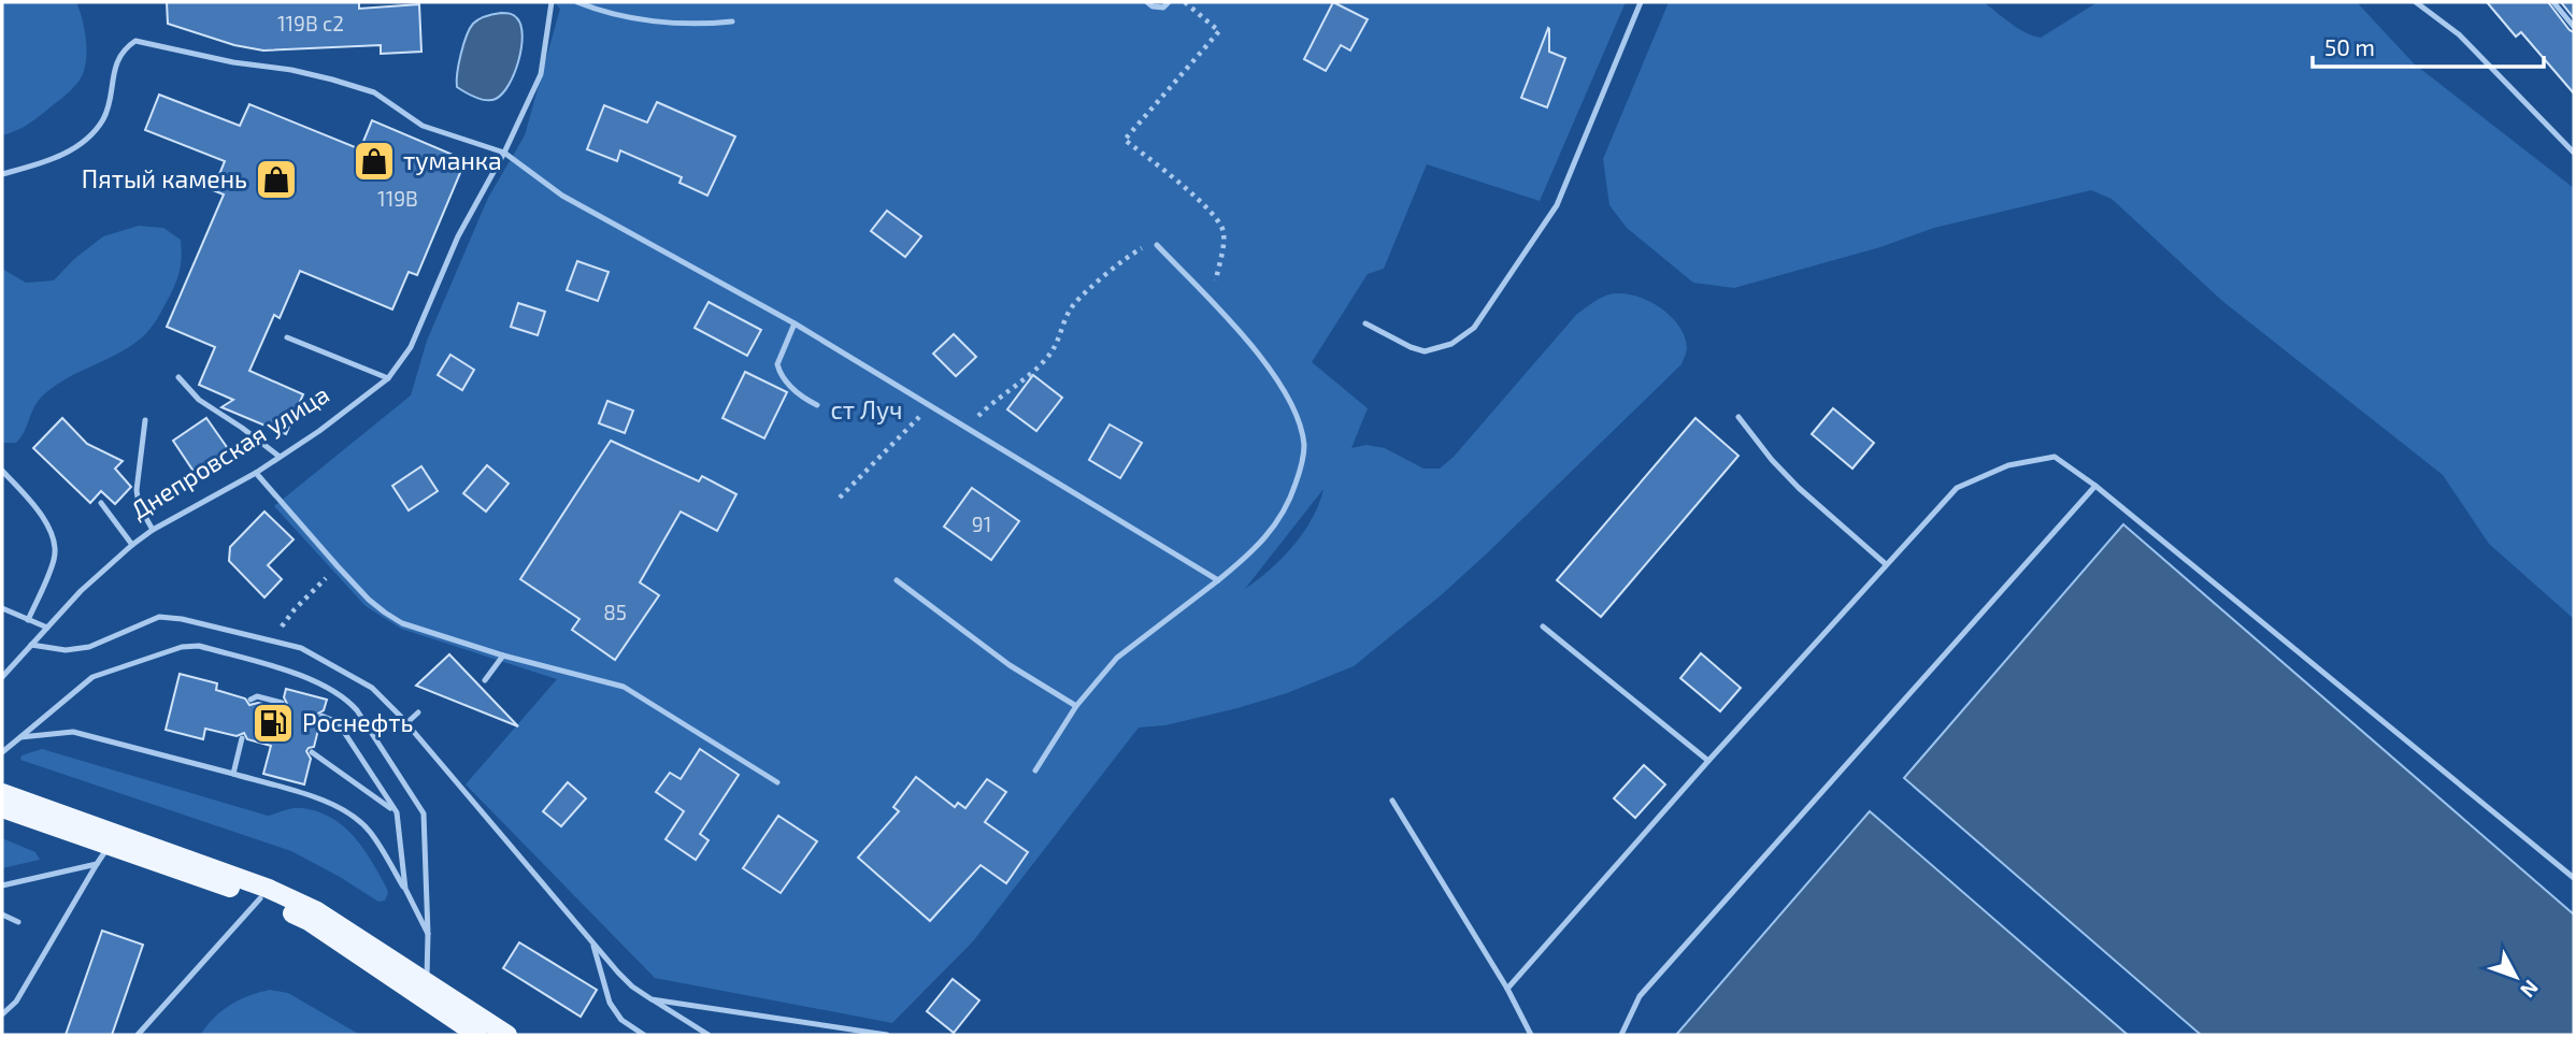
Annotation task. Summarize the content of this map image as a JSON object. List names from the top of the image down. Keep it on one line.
{"streets":{"lane":["Днепровская улица"]},"parks":["ст Луч"],"places":{"shop":["туманка","Пятый камень"],"fuel station":["Роснефть"]},"house_numbers":["119В с2","119В","91","85"],"scale_bar":"50 m","north":"bottom right"}
